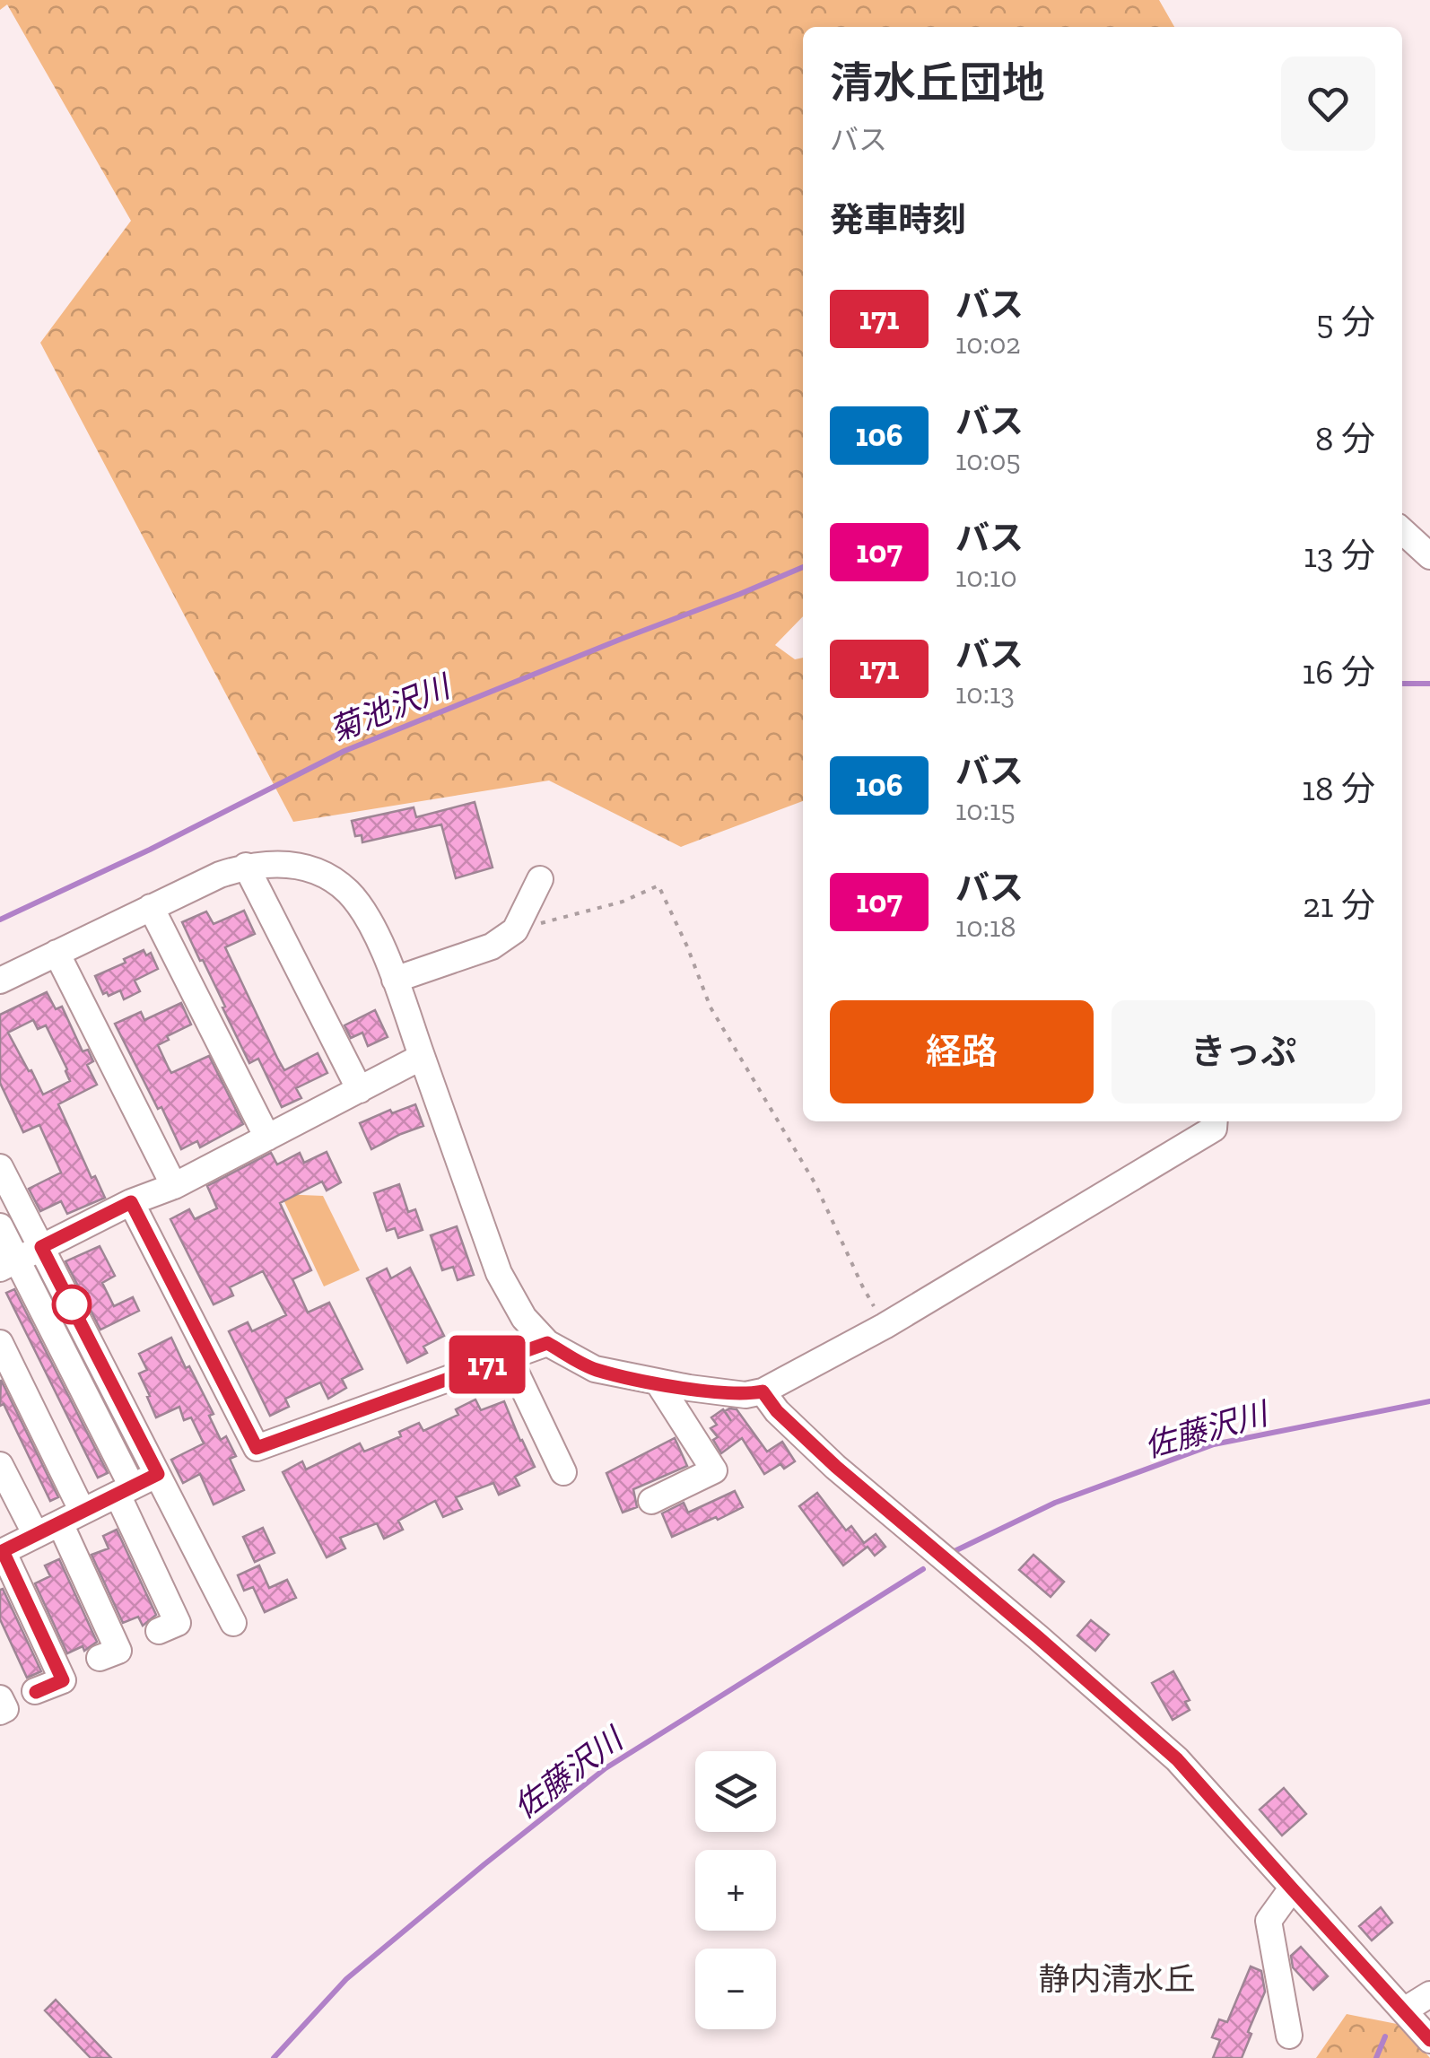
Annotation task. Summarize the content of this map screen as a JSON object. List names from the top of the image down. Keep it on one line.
{"districts":["静内清水丘"],"water":["菊池沢川","佐藤沢川"],"lines":["bus line 171"],"page":{"on_map":"171","heading":[["清水丘団地","バス"],"発車時刻"],"list":[{"mark":"171","name":"バス","note":"10:02","value":"5 分"},{"mark":"106","name":"バス","note":"10:05","value":"8 分"},{"mark":"107","name":"バス","note":"10:10","value":"13 分"},{"mark":"171","name":"バス","note":"10:13","value":"16 分"},{"mark":"106","name":"バス","note":"10:15","value":"18 分"},{"mark":"107","name":"バス","note":"10:18","value":"21 分"}],"buttons":["経路","きっぷ"],"map_buttons":["+","−"]}}
